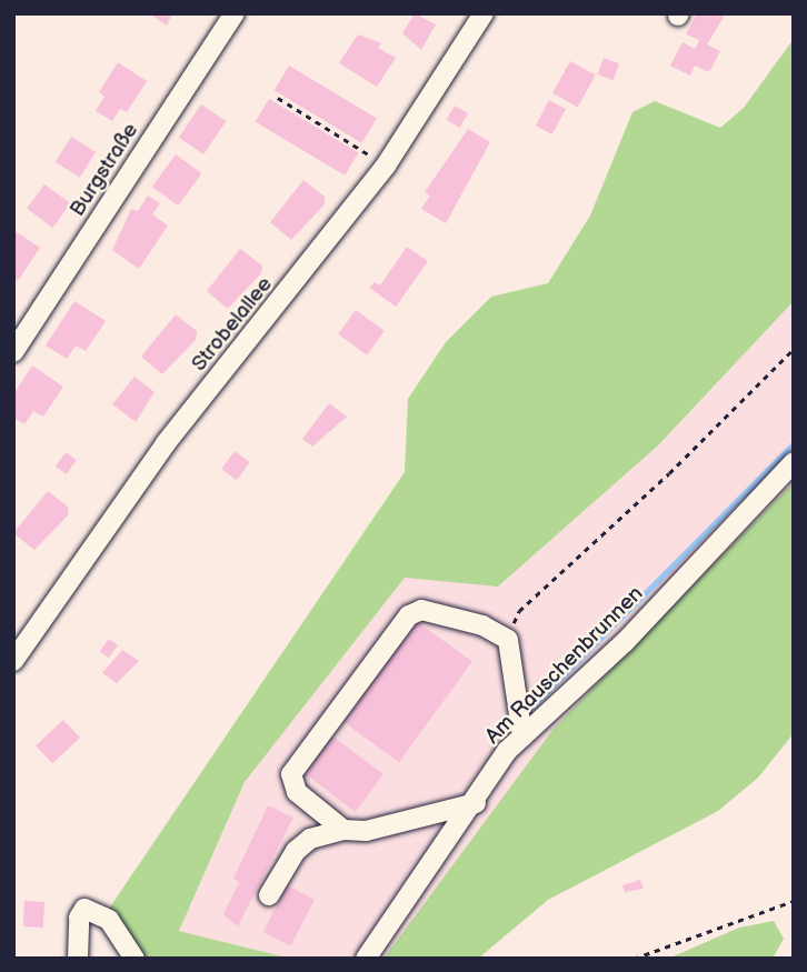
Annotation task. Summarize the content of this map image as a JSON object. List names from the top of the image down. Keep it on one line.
{"streets":{"street":["Burgstraße","Strobelallee","Am Rauschenbrunnen"]}}
